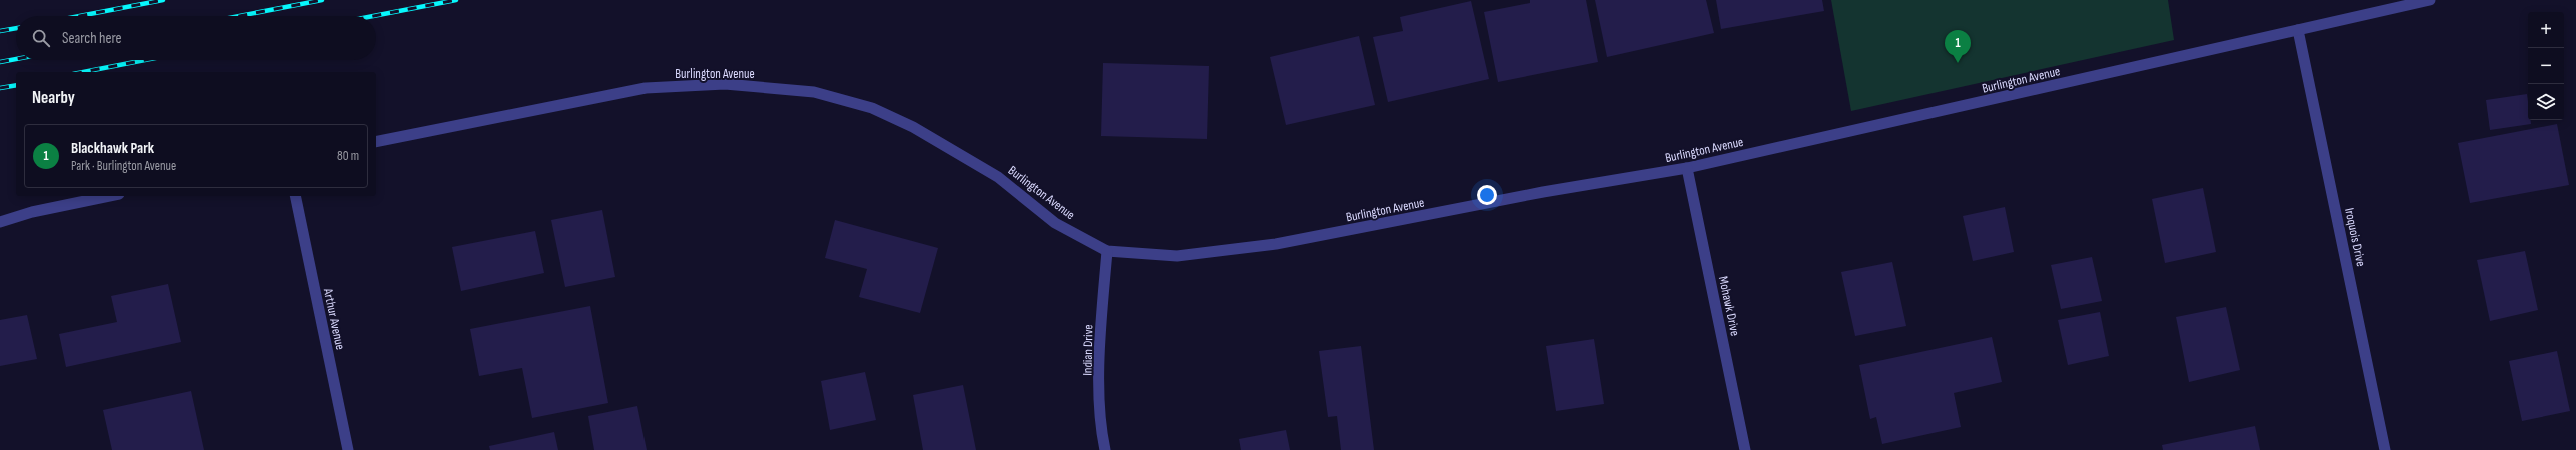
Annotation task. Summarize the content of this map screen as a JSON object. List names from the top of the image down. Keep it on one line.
{"streets":{"street":["Burlington Avenue","Iroquois Drive","Mohawk Drive","Arthur Avenue","Indian Drive"]},"crossings":[["Burlington Avenue","Iroquois Drive"],["Burlington Avenue","Mohawk Drive"],["Burlington Avenue","Indian Drive"]],"page":{"map_buttons":["+","−"],"search":"Search here","pins":"1","heading":"Nearby","list":[{"mark":"1","name":"Blackhawk Park","note":"Park · Burlington Avenue","value":"80 m"}]}}
